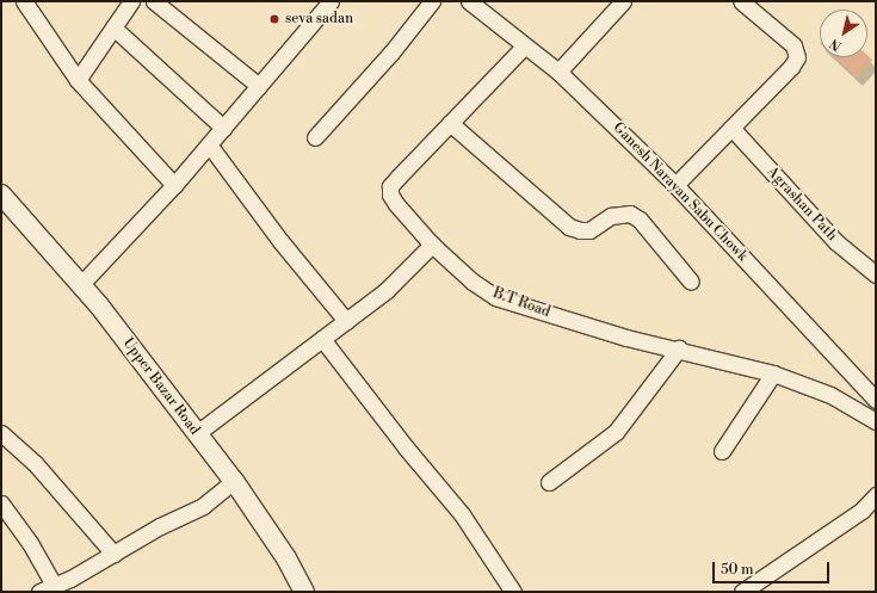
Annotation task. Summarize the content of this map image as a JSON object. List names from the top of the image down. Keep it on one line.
{"streets":{"street":["Ganesh Narayan Sabu Chowk","Agrashan Path","B.T Road","Upper Bazar Road"]},"crossings":[["Ganesh Narayan Sabu Chowk","B.T Road"]],"places":["seva sadan"],"scale_bar":"50 m","north":"bottom left"}
